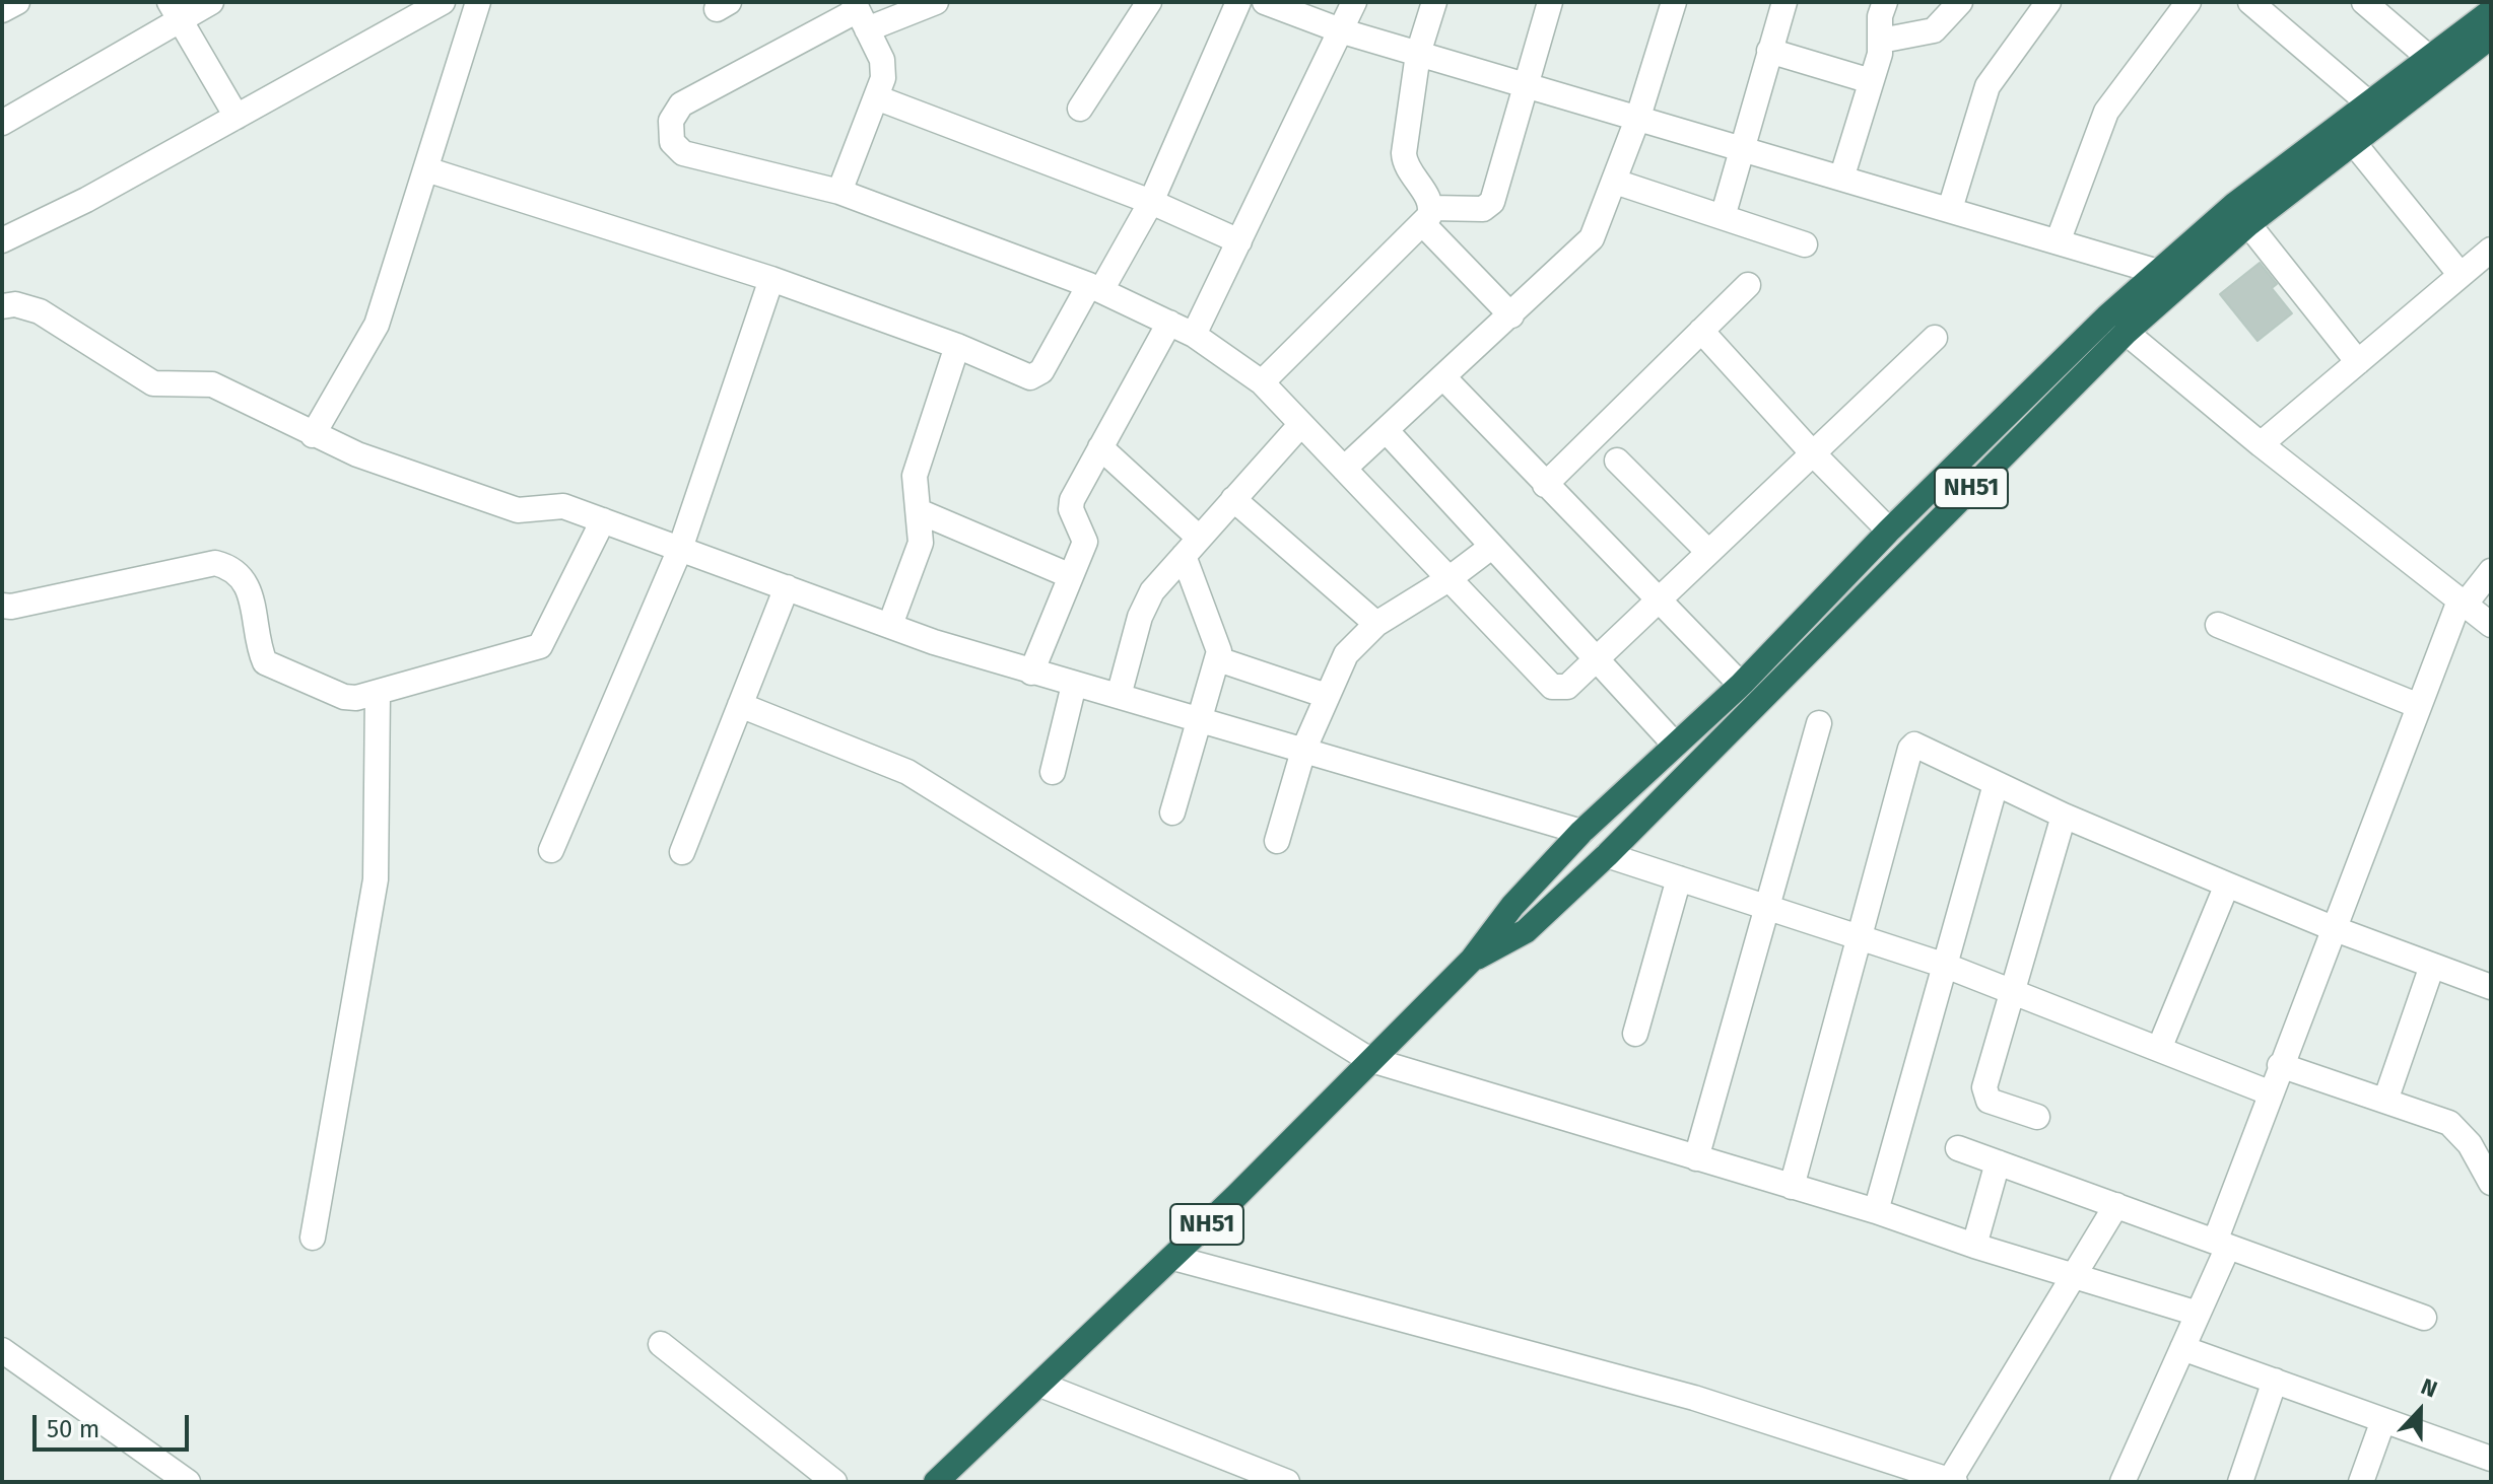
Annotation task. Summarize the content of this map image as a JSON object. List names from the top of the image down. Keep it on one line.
{"streets":{"highway":["NH51"]},"scale_bar":"50 m","north":"top"}
